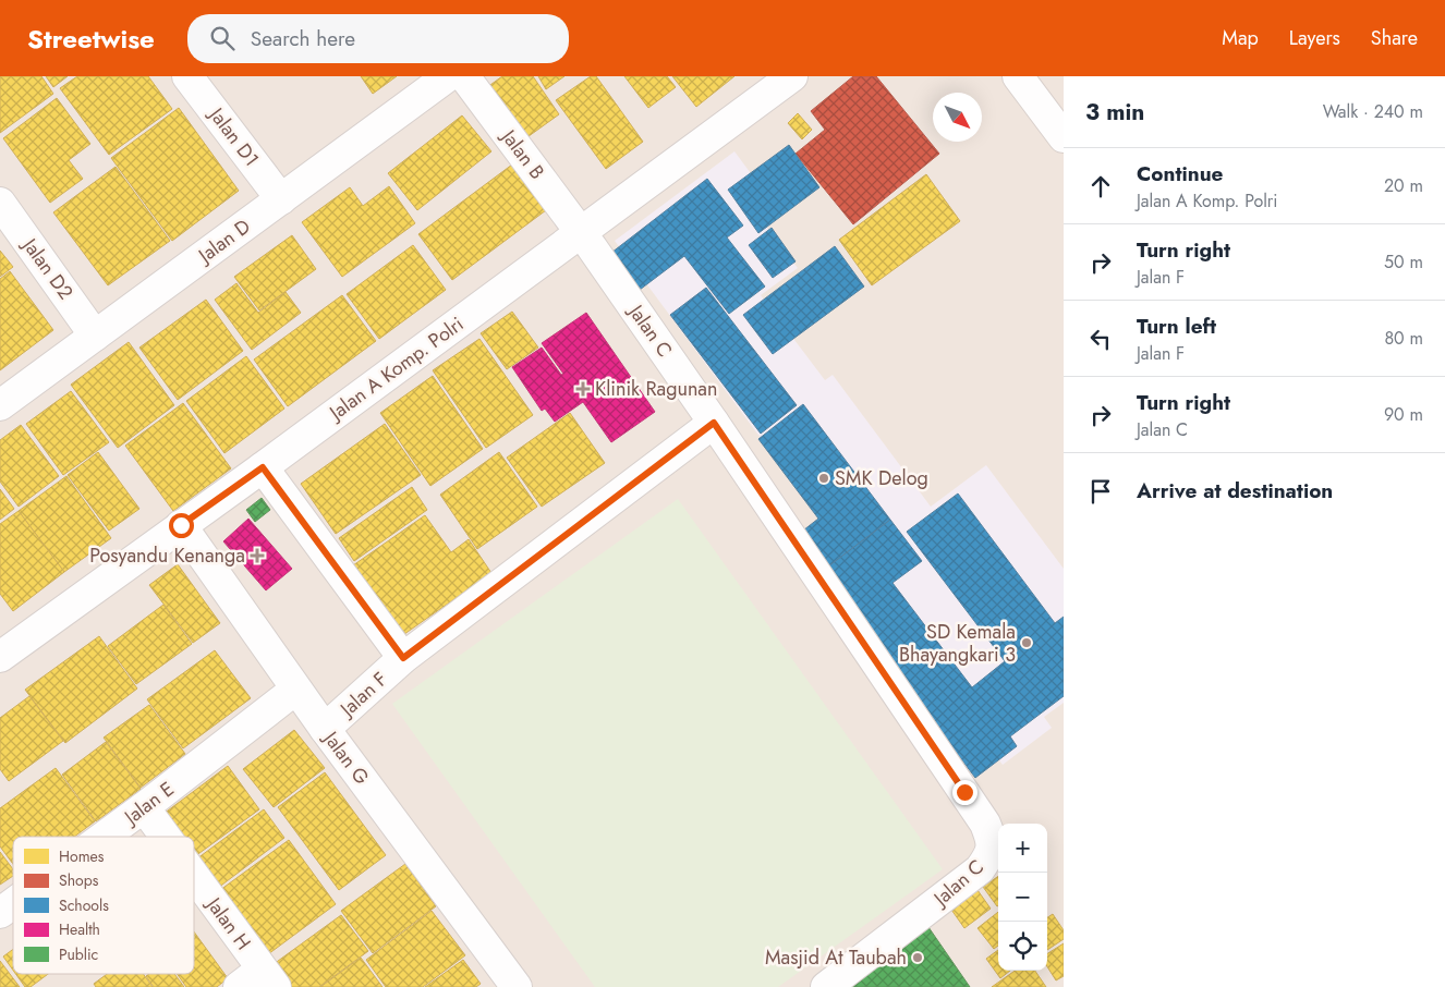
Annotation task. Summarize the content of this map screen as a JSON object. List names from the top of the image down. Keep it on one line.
{"streets":{"street":["Jalan D1","Jalan B","Jalan D","Jalan D2","Jalan C","Jalan A Komp. Polri","Jalan F","Jalan G","Jalan E","Jalan H"]},"crossings":[["Jalan D1","Jalan D"],["Jalan B","Jalan C"],["Jalan B","Jalan A Komp. Polri"],["Jalan D","Jalan D2"],["Jalan C","Jalan A Komp. Polri"],["Jalan C","Jalan F"],["Jalan A Komp. Polri","Jalan F"],["Jalan A Komp. Polri","Jalan G"],["Jalan F","Jalan G"],["Jalan G","Jalan E"],["Jalan E","Jalan H"]],"places":{"health":["Klinik Ragunan","Posyandu Kenanga"],"other":["SMK Delog","SD Kemala Bhayangkari 3","Masjid At Taubah"]},"legend":["Homes","Shops","Schools","Health","Public"],"north":"bottom right","page":{"header":"Streetwise","search":"Search here","nav":["Map","Layers","Share"],"heading":["3 min","Walk · 240 m"],"list":[["Continue","Jalan A Komp. Polri","20 m"],["Turn right","Jalan F","50 m"],["Turn left","Jalan F","80 m"],["Turn right","Jalan C","90 m"],"Arrive at destination"],"map_buttons":["+","−"]}}
